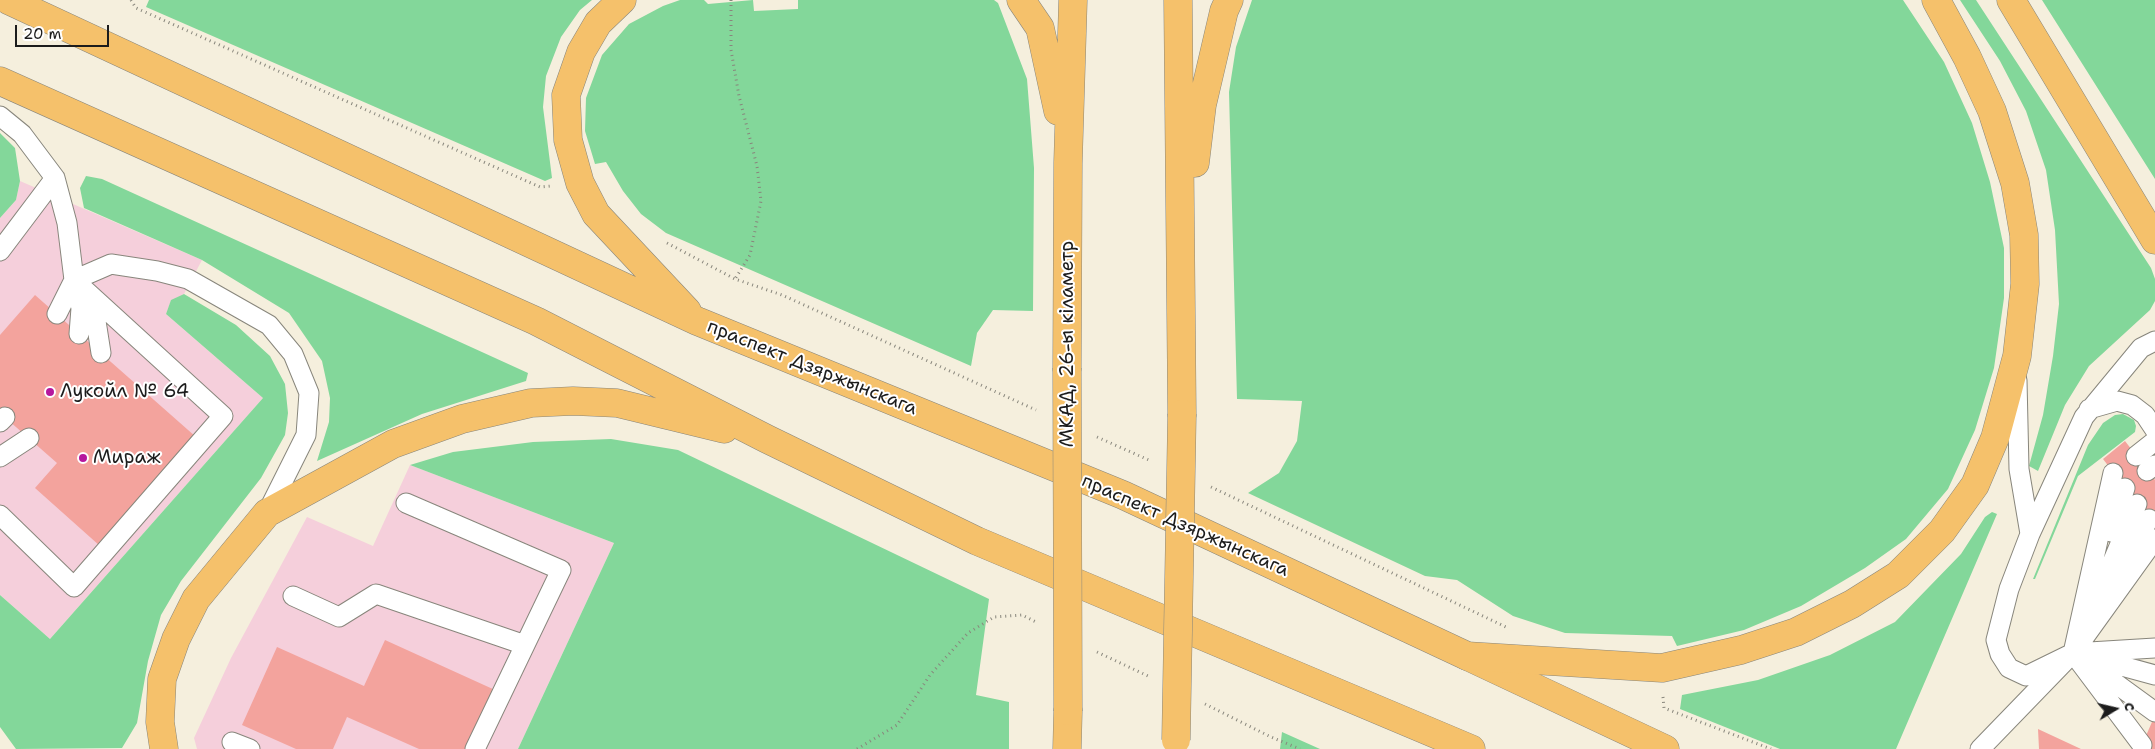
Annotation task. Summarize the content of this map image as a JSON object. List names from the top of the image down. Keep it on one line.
{"streets":{"main road":["МКАД, 26-ы кіламетр","праспект Дзяржынскага"]},"places":["Лукойл № 64","Мираж"],"scale_bar":"20 m","north":"right"}
